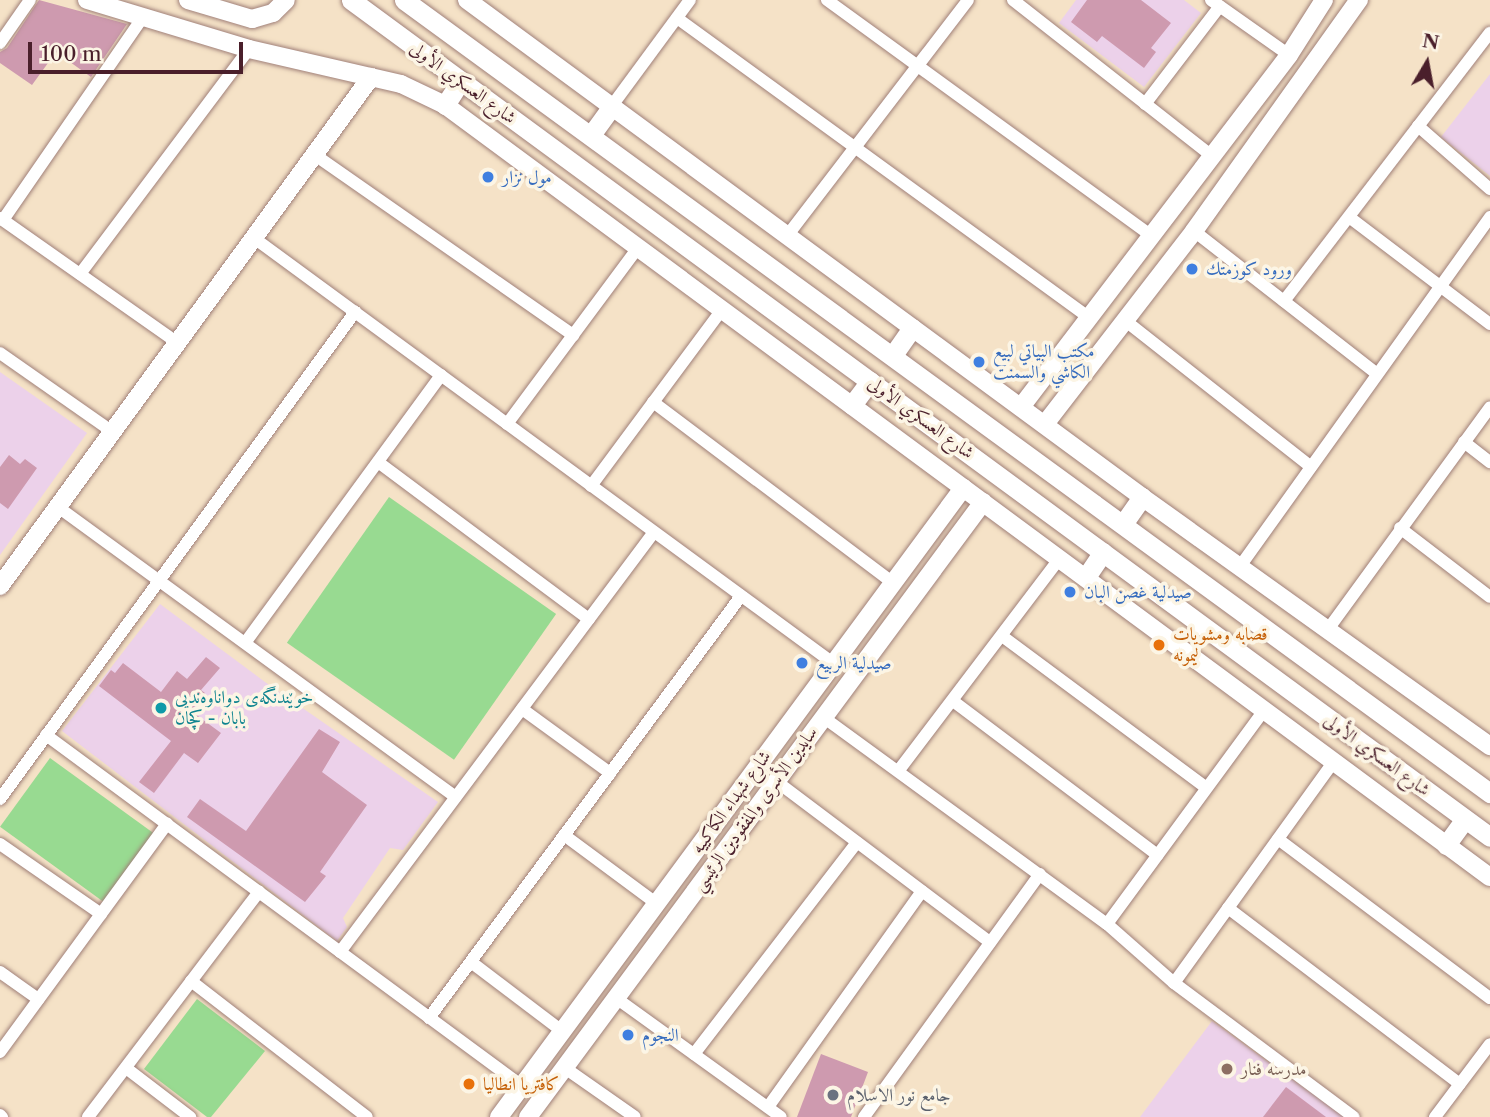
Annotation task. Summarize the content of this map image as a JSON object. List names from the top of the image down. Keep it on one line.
{"streets":{"main road":["شارع العسكري الأولى"],"street":["شارع شهداء الكاكييه","سايدين الأسرى والمفقودين الرئيسي"]},"places":["مول نزار","ورود كوزمتك","مكتب البياتي لبيع الكاشي والسمنت","صيدلية غصن البان","قصابه ومشويات ليمونه","صيدلية الربيع","خوێندنگەی دواناوەندیی بابان - کچان","النجوم","مدرسه فنار","كافتريا انطاليا","جامع نور الاسلام"],"scale_bar":"100 m","north":"top"}
